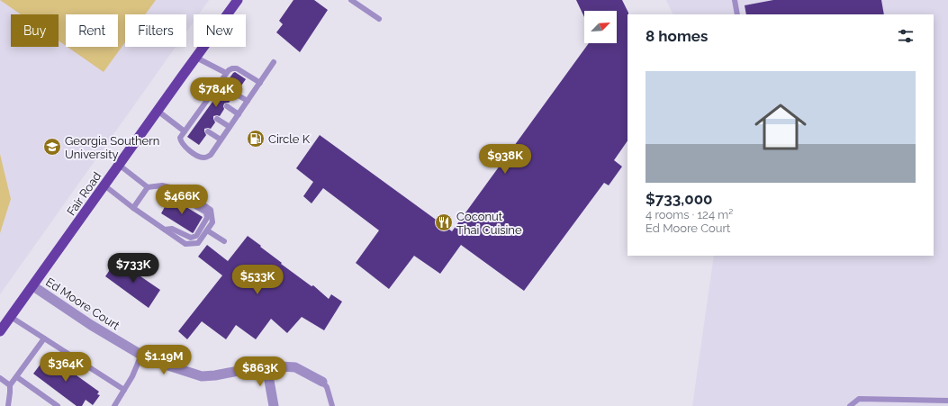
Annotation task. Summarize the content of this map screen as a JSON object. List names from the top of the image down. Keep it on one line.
{"streets":{"main road":["Fair Road"],"street":["Ed Moore Court"]},"crossings":[["Fair Road","Ed Moore Court"]],"places":{"fuel station":["Circle K"],"school or university":["Georgia Southern University"],"restaurant":["Coconut Thai Cuisine"]},"north":"top right","page":{"chip":["Buy","Rent","Filters","New"],"heading":"8 homes","list":[{"name":"$733,000","note":"4 rooms · 124 m² · Ed Moore Court"}],"price":["$784K","$938K","$466K","$733K","$533K","$1.19M","$364K","$863K"]}}
